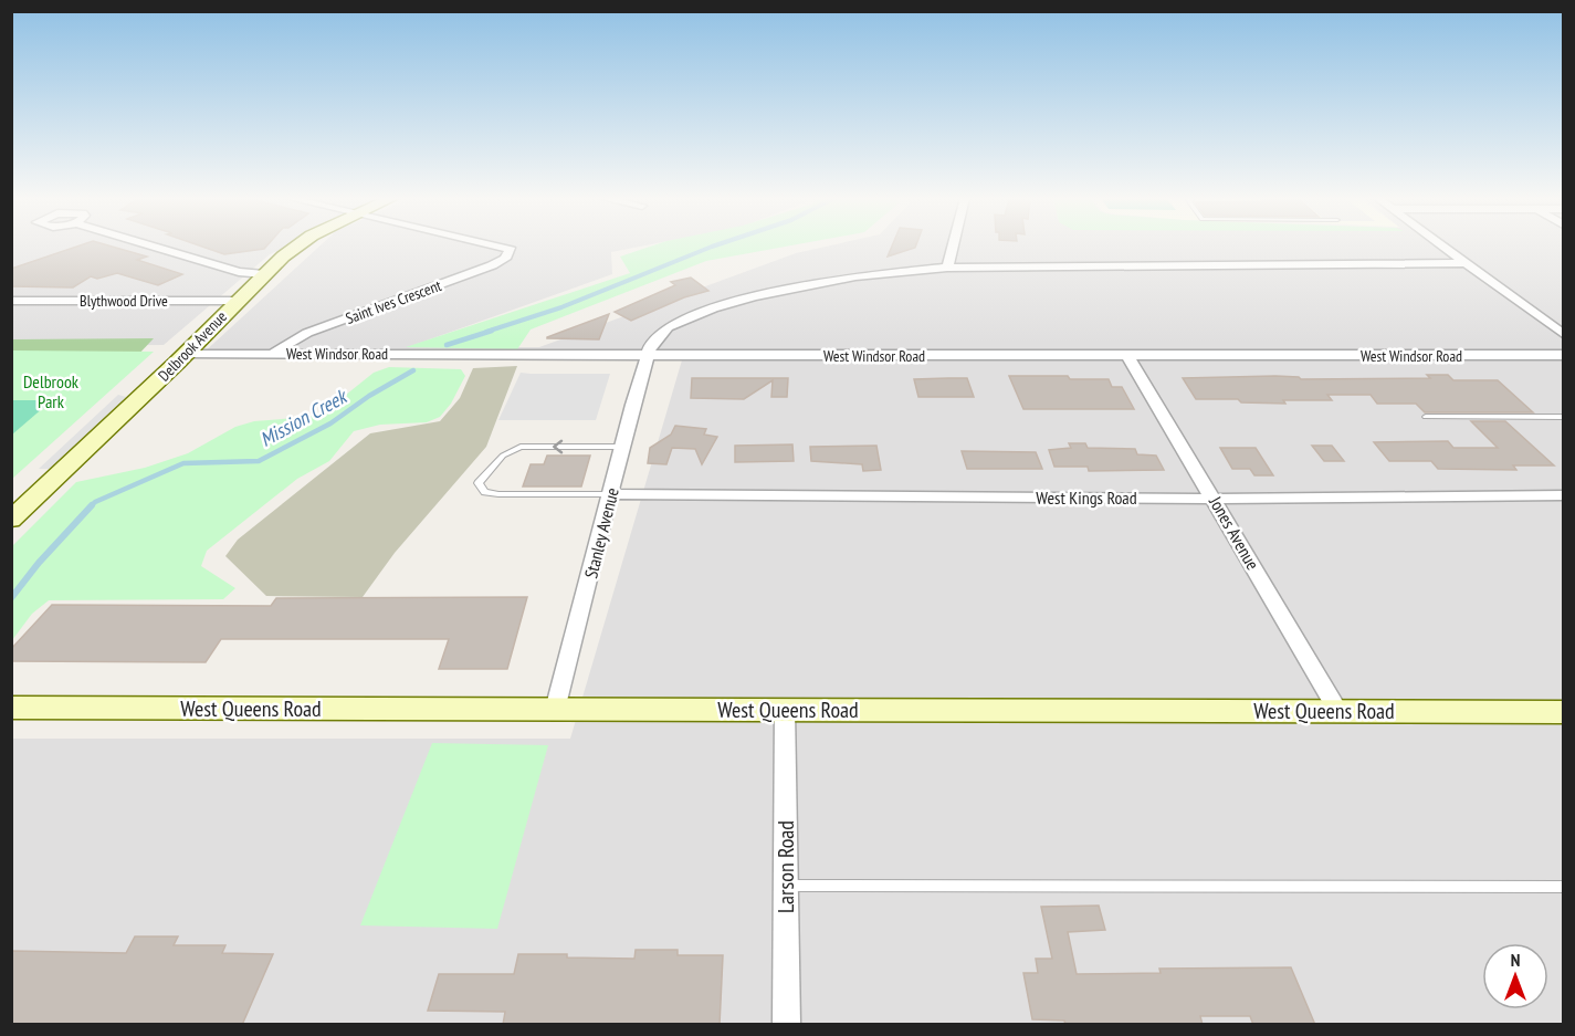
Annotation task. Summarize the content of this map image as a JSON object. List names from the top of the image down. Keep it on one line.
{"streets":{"main road":["Delbrook Avenue","West Queens Road"],"street":["Blythwood Drive","Saint Ives Crescent","West Windsor Road","West Kings Road","Stanley Avenue","Jones Avenue","Larson Road"]},"crossings":[["Blythwood Drive","Delbrook Avenue"],["Saint Ives Crescent","West Windsor Road"],["Delbrook Avenue","West Windsor Road"],["West Windsor Road","Stanley Avenue"],["West Windsor Road","Jones Avenue"],["West Kings Road","Stanley Avenue"],["West Kings Road","Jones Avenue"],["Stanley Avenue","West Queens Road"],["Jones Avenue","West Queens Road"],["West Queens Road","Larson Road"]],"water":["Mission Creek"],"parks":["Delbrook Park"],"north":"top"}
